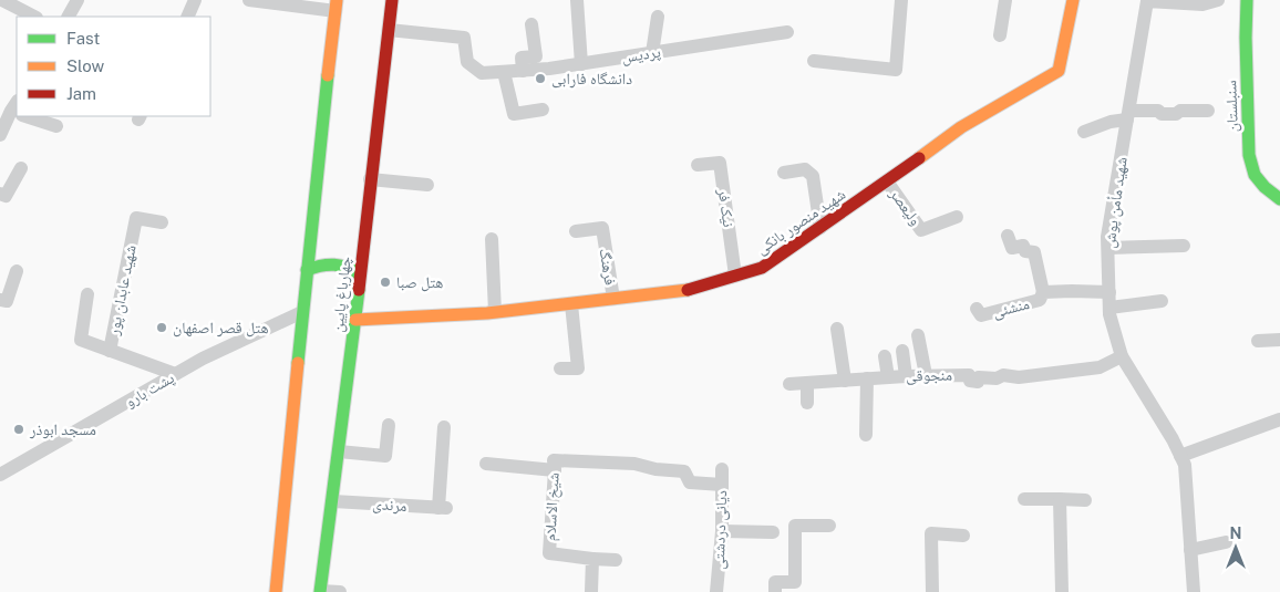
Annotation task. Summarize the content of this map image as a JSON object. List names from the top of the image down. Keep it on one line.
{"streets":{"main road":["سنبلستان","شهید منصور بانکی","چهارباغ پایین"],"street":["پردیس","شهید مأمن پوش","ولیعصر","نیک فر","فرهنگ","شهید عابدان پور","منشئی","منجوقی","پشت بارو","مرندی","شیخ الاسلام","دیانی دردشتی"]},"crossings":[["پردیس","چهارباغ پایین"],["شهید مأمن پوش","منشئی"],["شهید مأمن پوش","منجوقی"],["ولیعصر","شهید منصور بانکی"],["نیک فر","شهید منصور بانکی"],["شهید منصور بانکی","فرهنگ"],["شهید منصور بانکی","چهارباغ پایین"],["شهید عابدان پور","پشت بارو"],["چهارباغ پایین","مرندی"],["شیخ الاسلام","دیانی دردشتی"]],"places":["دانشگاه فارابی","هتل صبا","هتل قصر اصفهان","مسجد ابوذر"],"legend":["Fast","Slow","Jam"],"north":"top"}
